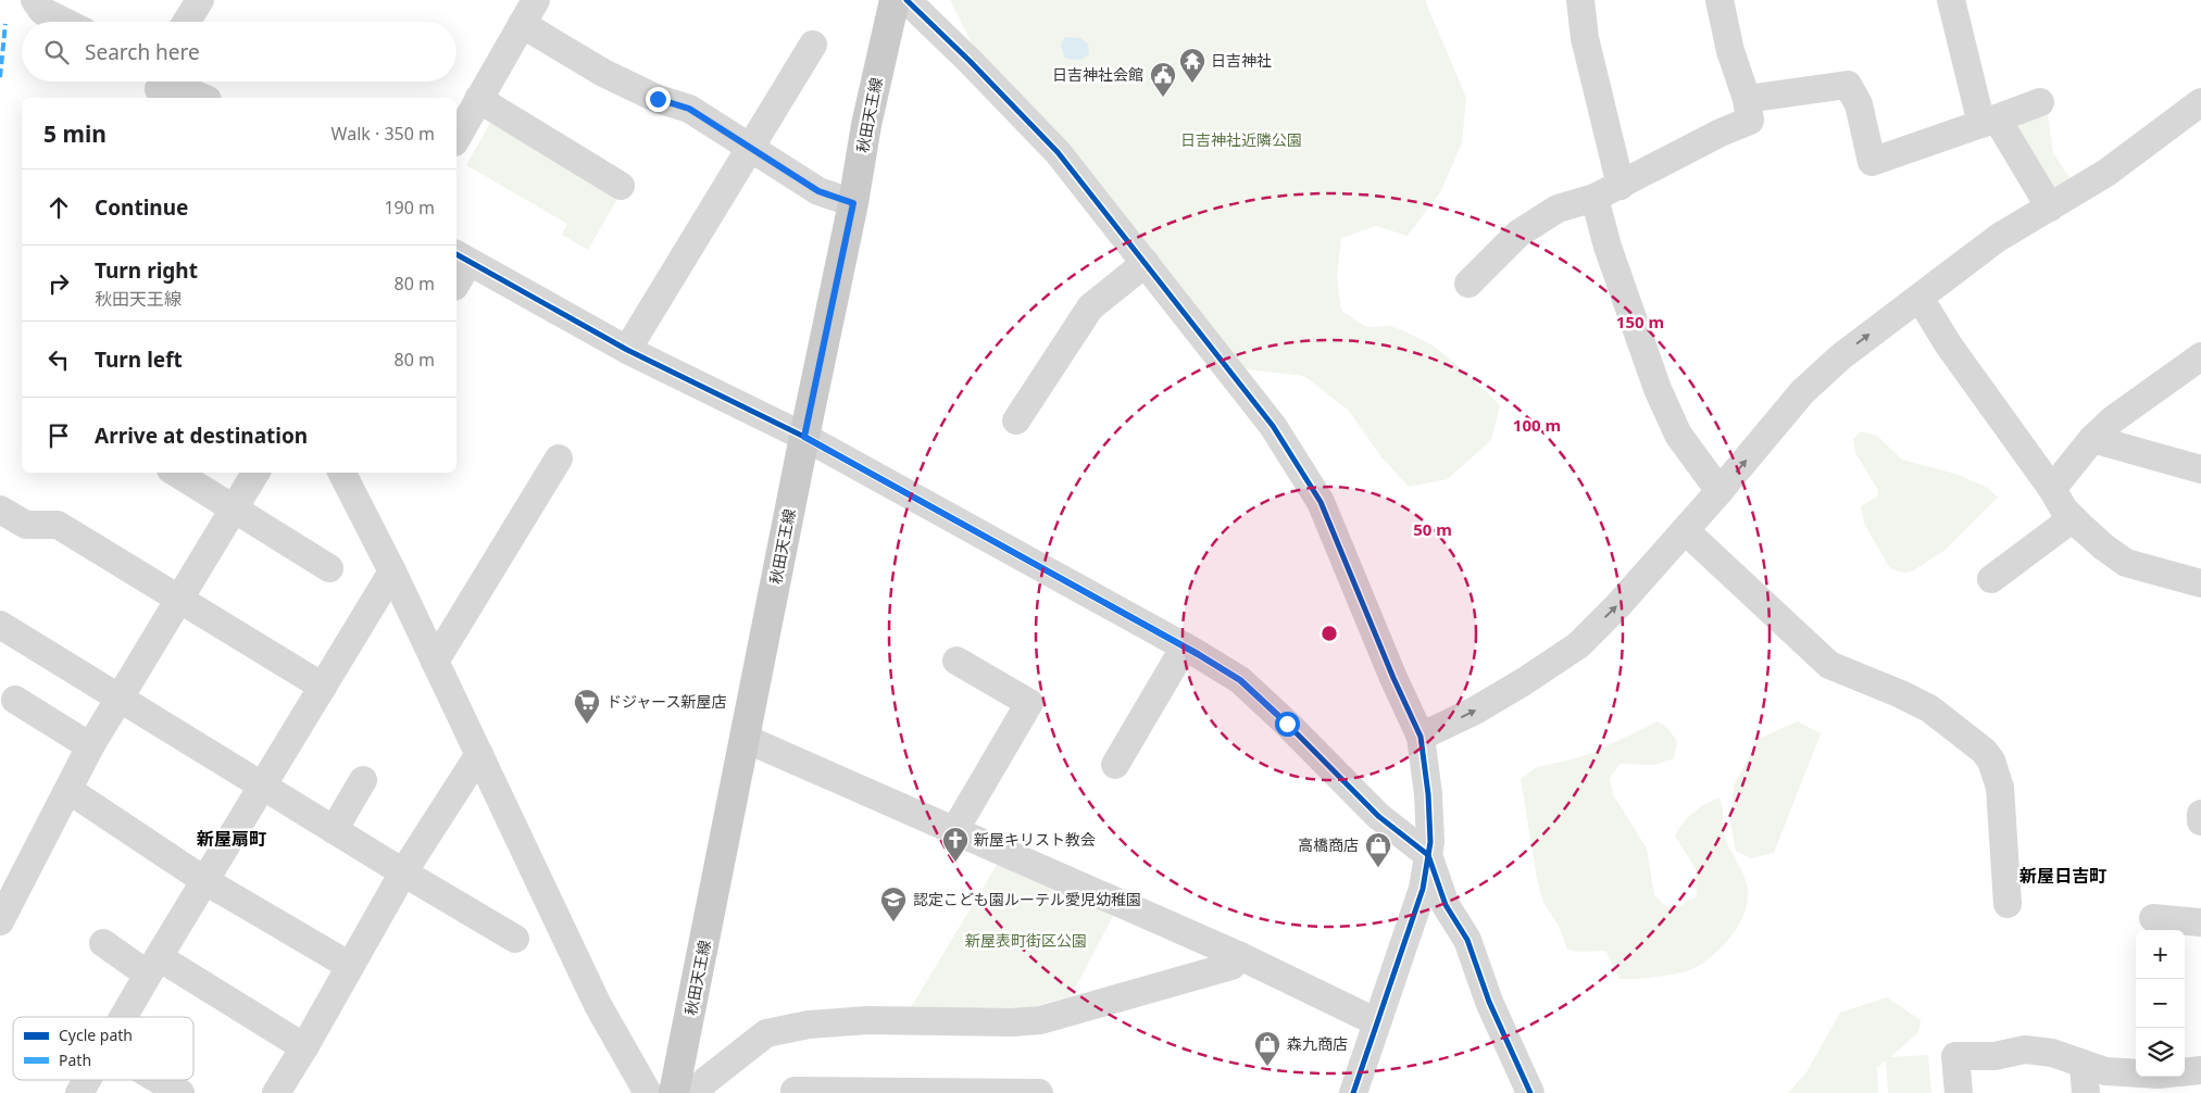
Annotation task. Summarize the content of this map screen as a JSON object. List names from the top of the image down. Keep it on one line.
{"streets":{"main road":["秋田天王線"]},"districts":["新屋扇町","新屋日吉町"],"parks":["日吉神社近隣公園","新屋表町街区公園"],"places":{"temple":["日吉神社"],"public building":["日吉神社会館"],"supermarket":["ドジャース新屋店"],"church":["新屋キリスト教会"],"shop":["高橋商店","森九商店"],"school or university":["認定こども園ルーテル愛児幼稚園"]},"legend":["Cycle path","Path"],"page":{"search":"Search here","heading":["5 min","Walk · 350 m"],"list":[["Continue","190 m"],["Turn right","秋田天王線","80 m"],["Turn left","80 m"],"Arrive at destination"],"map_buttons":["+","−"]},"rings":["150 m","100 m","50 m"]}
